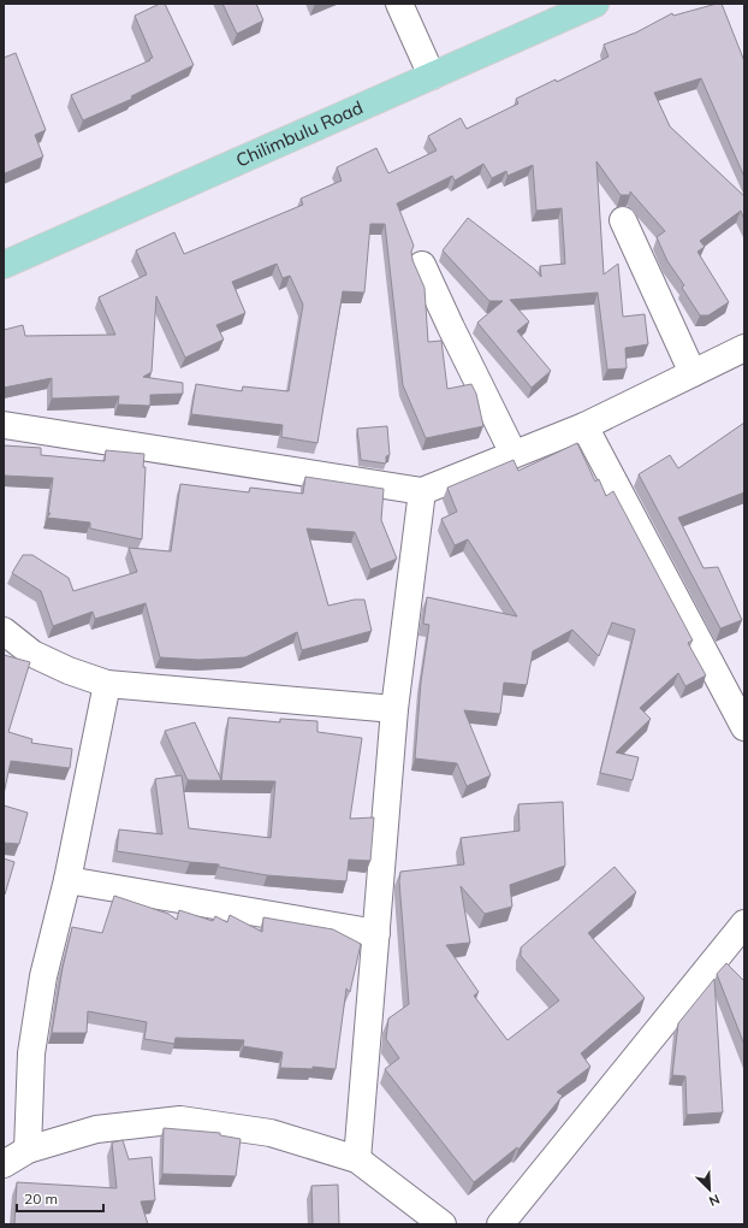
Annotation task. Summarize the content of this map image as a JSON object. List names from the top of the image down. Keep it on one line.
{"streets":{"main road":["Chilimbulu Road"]},"scale_bar":"20 m","north":"bottom right"}
